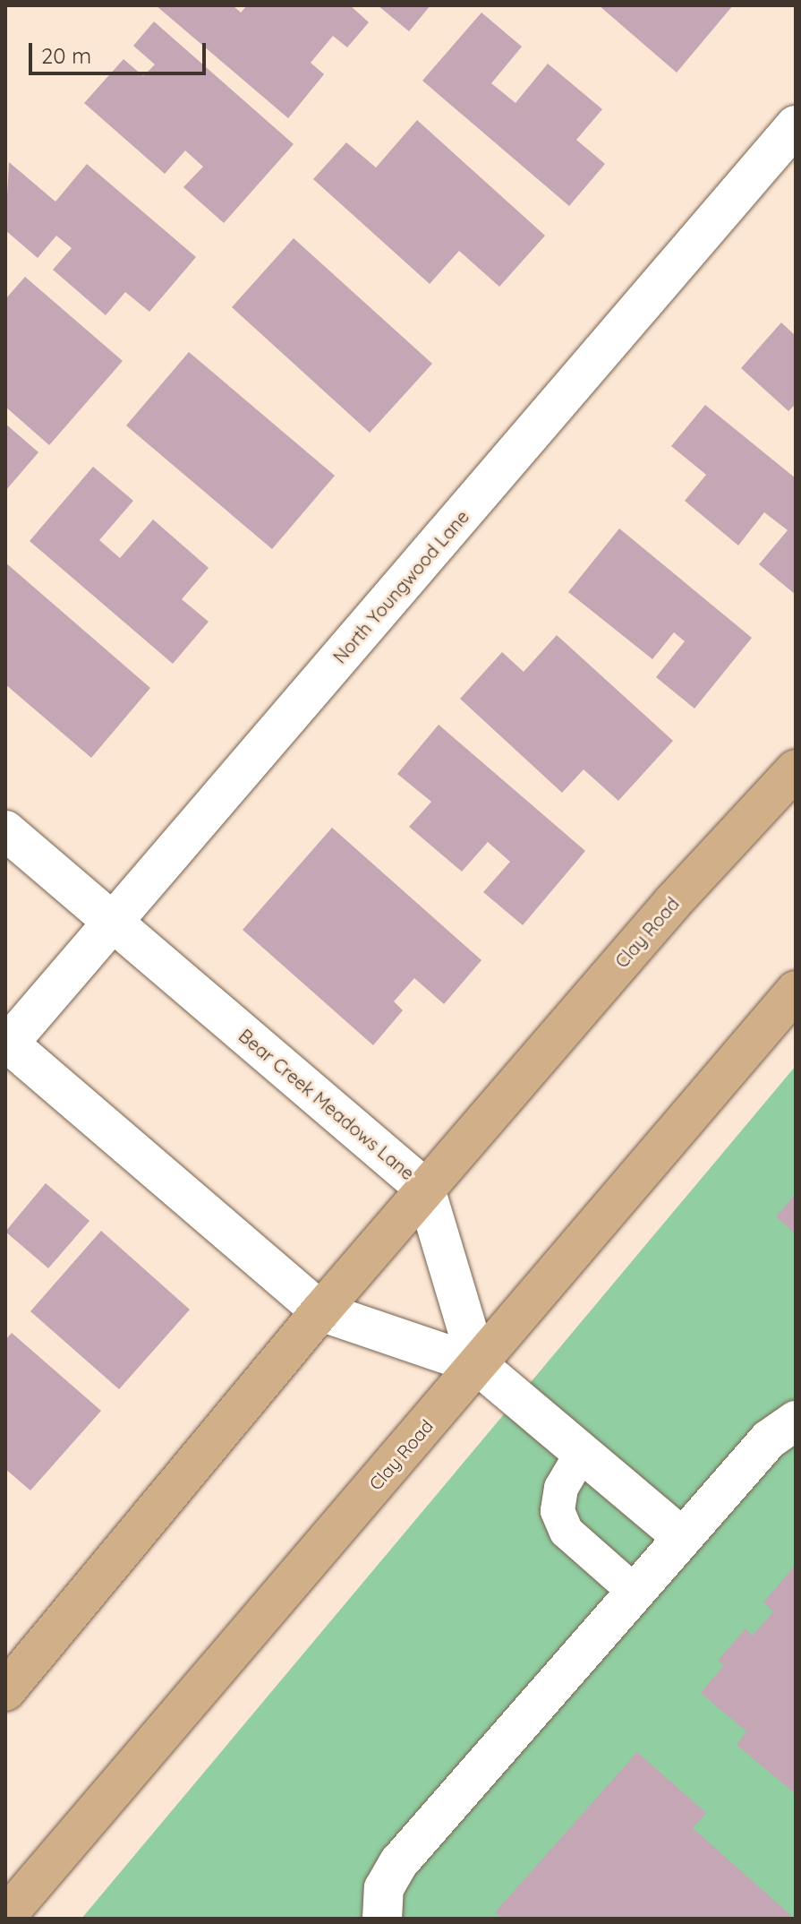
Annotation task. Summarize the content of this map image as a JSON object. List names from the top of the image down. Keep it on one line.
{"streets":{"main road":["Clay Road"],"street":["North Youngwood Lane","Bear Creek Meadows Lane"]},"crossings":[["North Youngwood Lane","Bear Creek Meadows Lane"],["Clay Road","Bear Creek Meadows Lane"]],"scale_bar":"20 m"}
